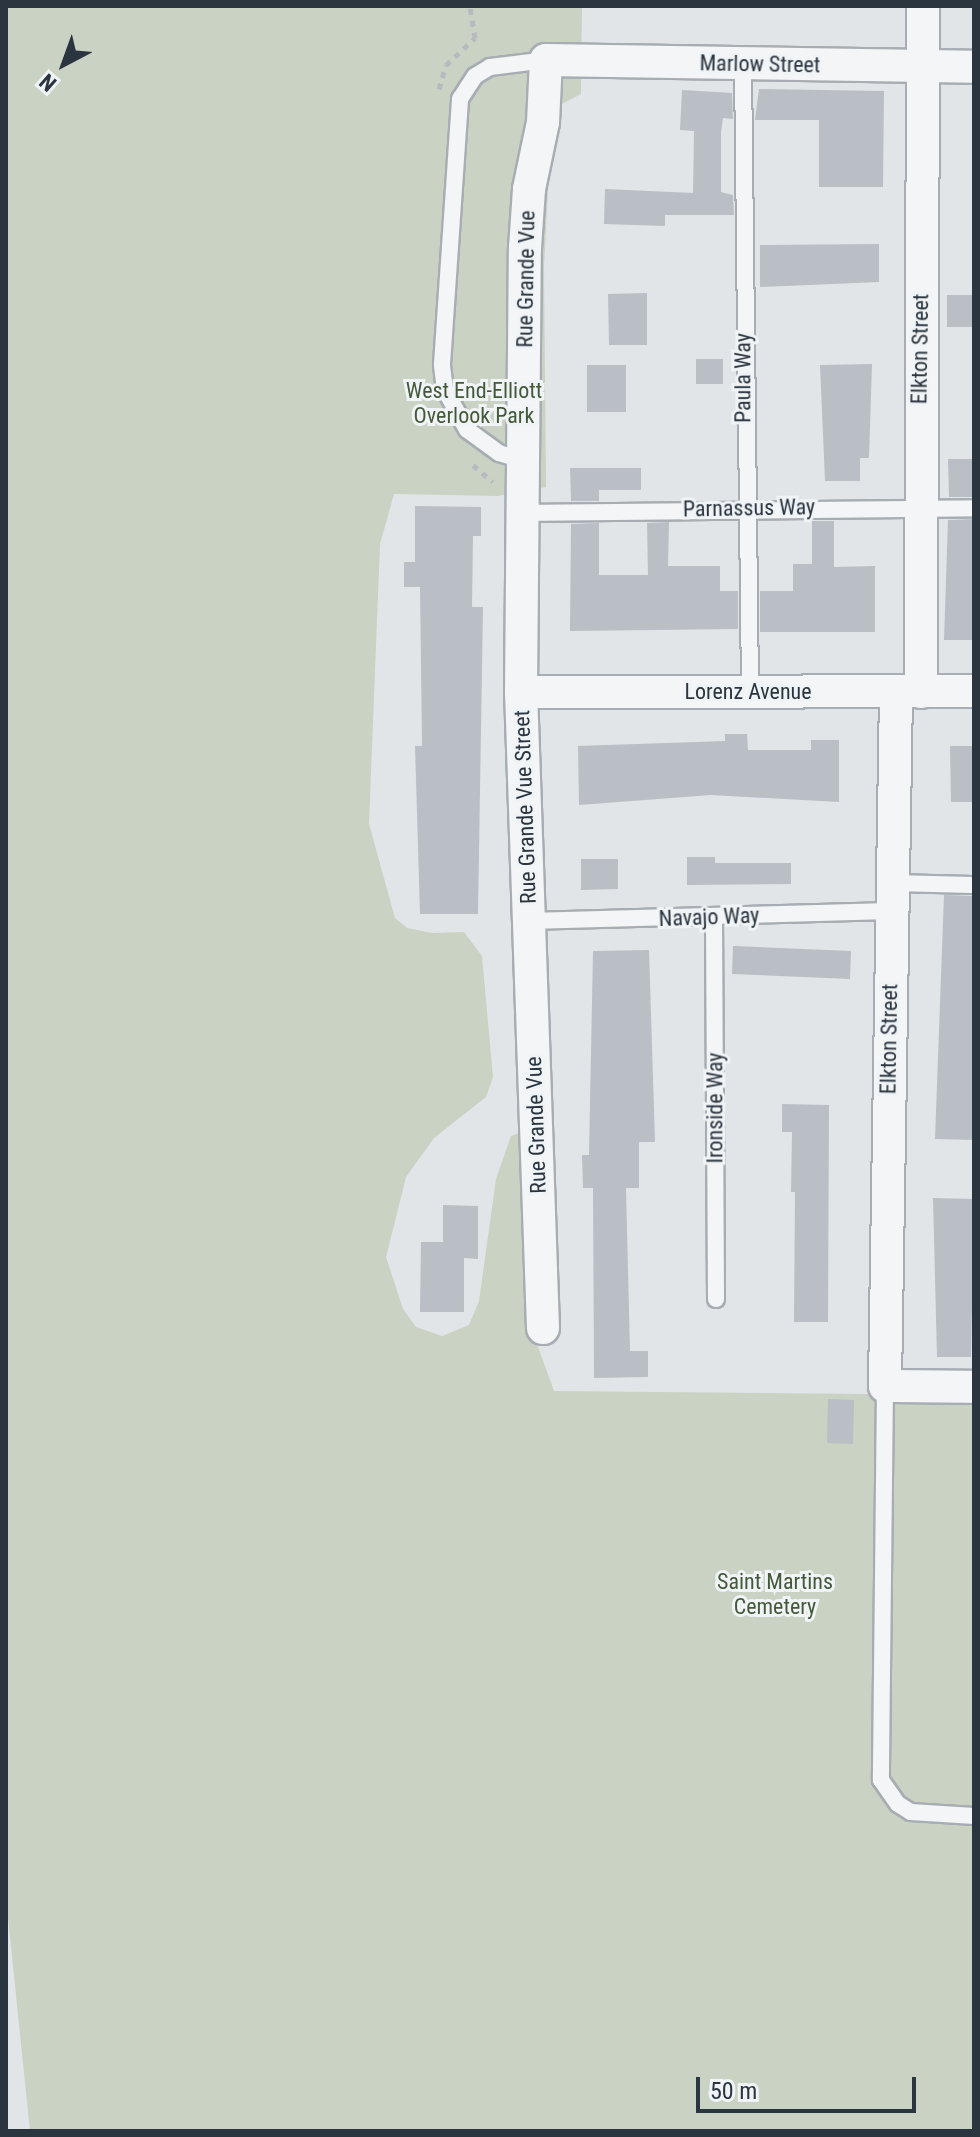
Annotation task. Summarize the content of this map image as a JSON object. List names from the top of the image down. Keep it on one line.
{"streets":{"street":["Marlow Street","Rue Grande Vue","Elkton Street","Lorenz Avenue","Rue Grande Vue Street"],"lane":["Paula Way","Parnassus Way","Navajo Way","Ironside Way"]},"crossings":[["Marlow Street","Rue Grande Vue"],["Marlow Street","Elkton Street"],["Marlow Street","Paula Way"],["Rue Grande Vue","Parnassus Way"],["Rue Grande Vue","Lorenz Avenue"],["Rue Grande Vue","Rue Grande Vue Street"],["Rue Grande Vue","Navajo Way"],["Elkton Street","Parnassus Way"],["Elkton Street","Lorenz Avenue"],["Elkton Street","Navajo Way"],["Paula Way","Parnassus Way"],["Paula Way","Lorenz Avenue"],["Lorenz Avenue","Rue Grande Vue Street"],["Rue Grande Vue Street","Navajo Way"],["Navajo Way","Ironside Way"]],"parks":["West End-Elliott Overlook Park","Saint Martins Cemetery"],"scale_bar":"50 m","north":"bottom left"}
